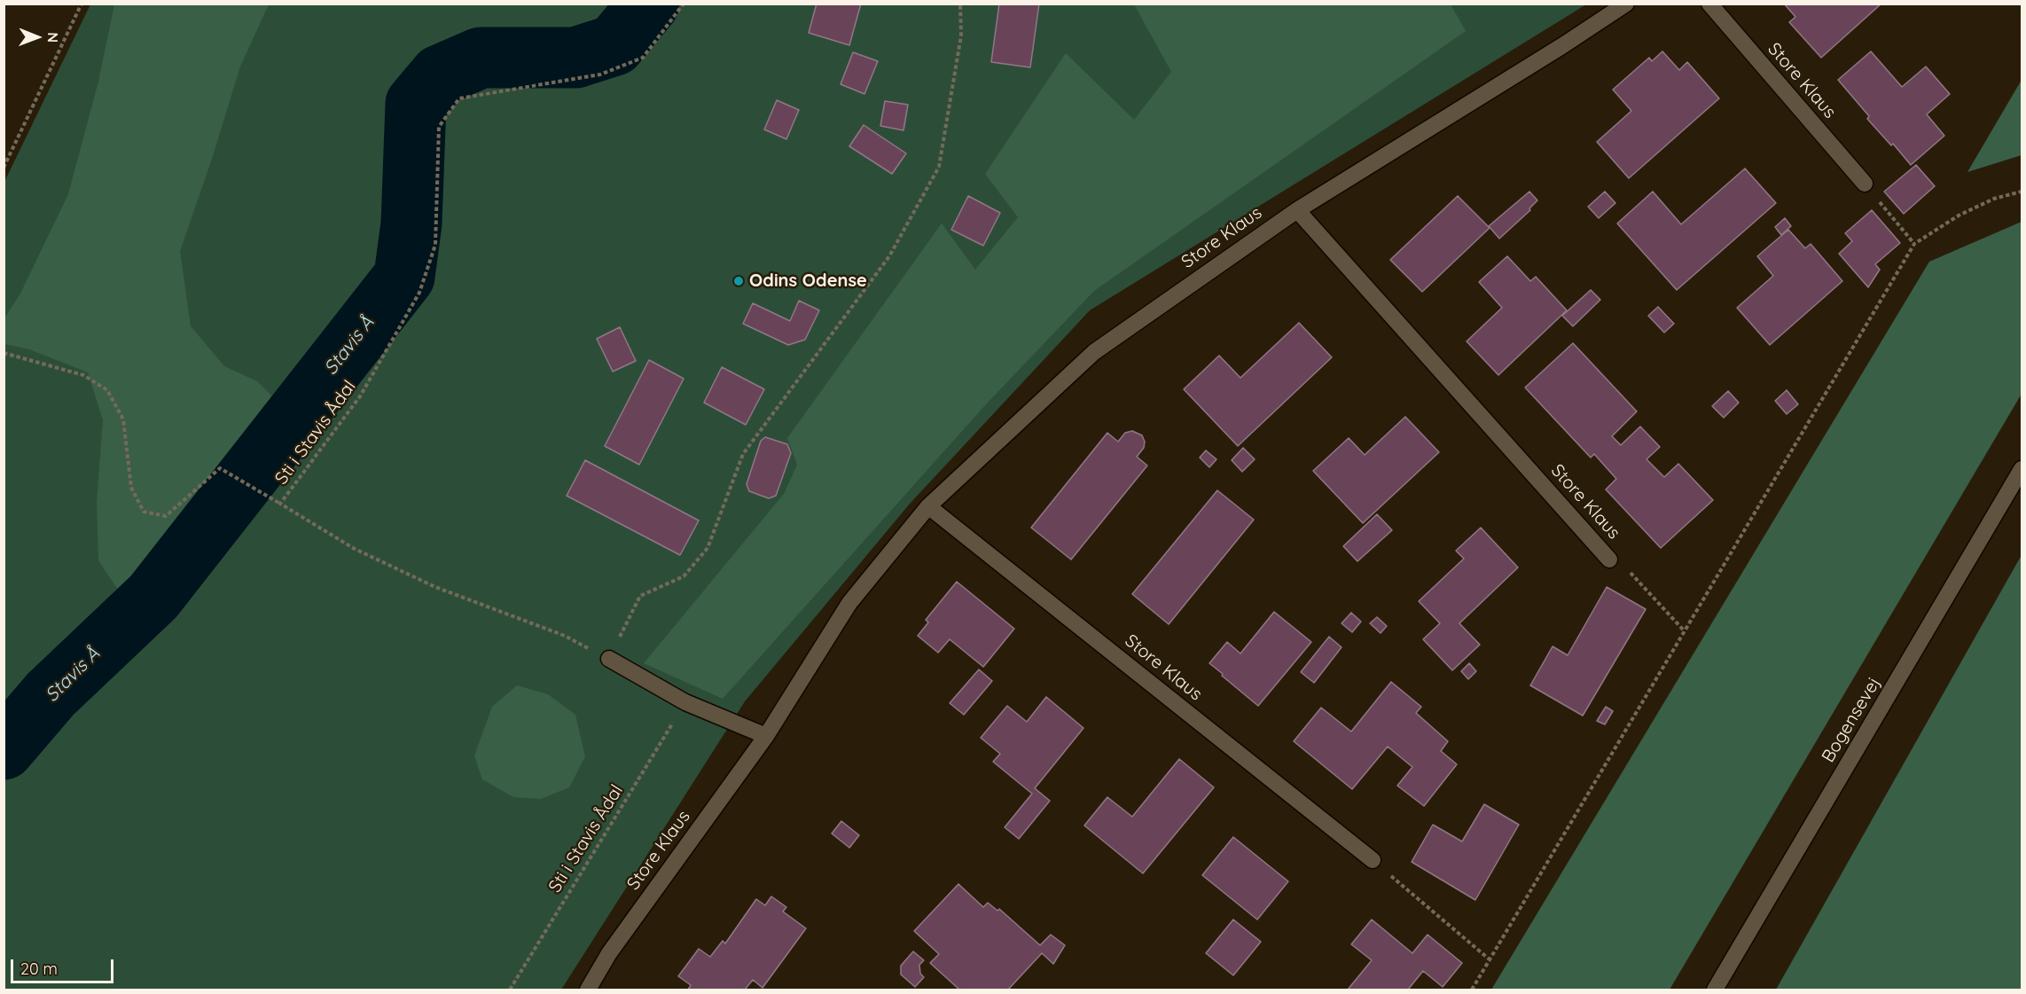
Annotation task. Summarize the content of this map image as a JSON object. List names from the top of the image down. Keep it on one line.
{"streets":{"street":["Store Klaus","Bogensevej"],"path":["Sti i Stavis Ådal"]},"water":["Stavis Å"],"places":["Odins Odense"],"scale_bar":"20 m","north":"right"}
